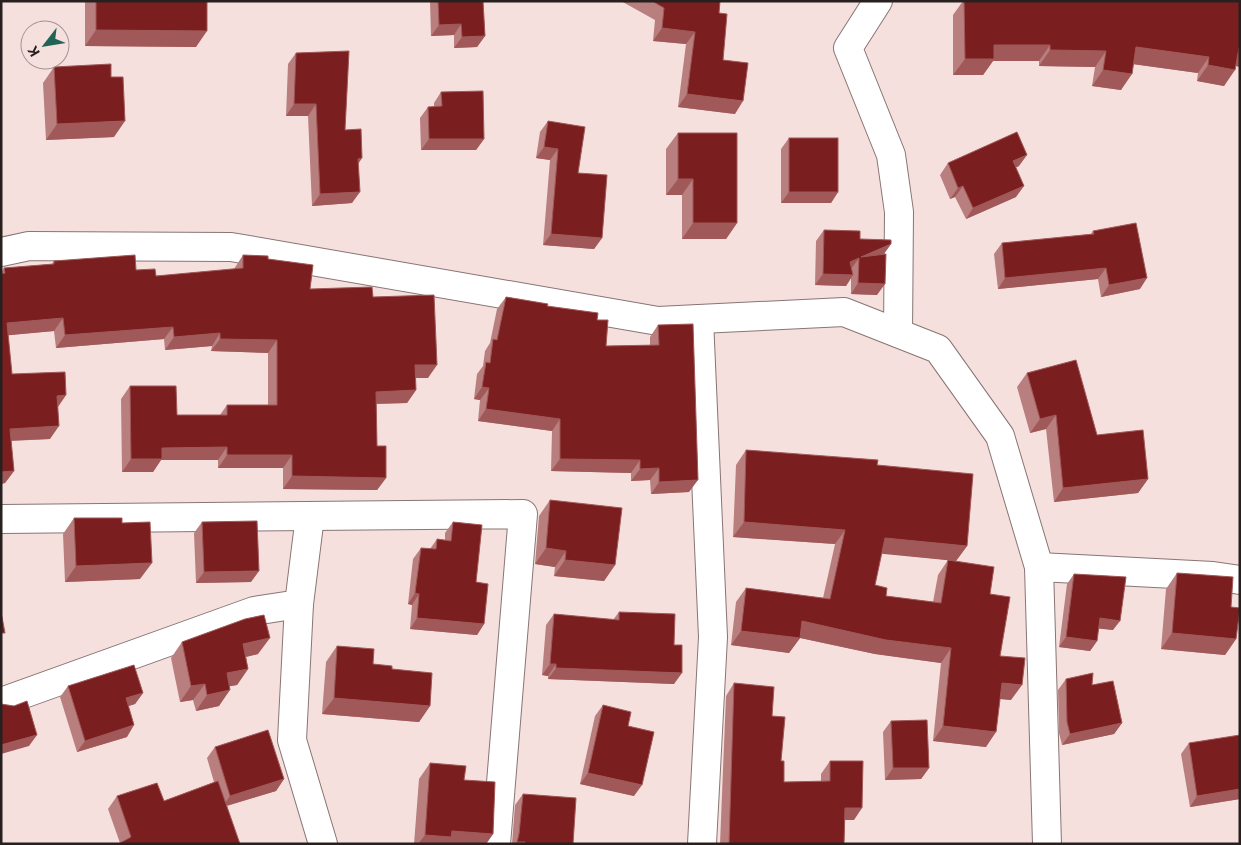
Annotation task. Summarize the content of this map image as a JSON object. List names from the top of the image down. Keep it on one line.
{"north":"bottom left"}
